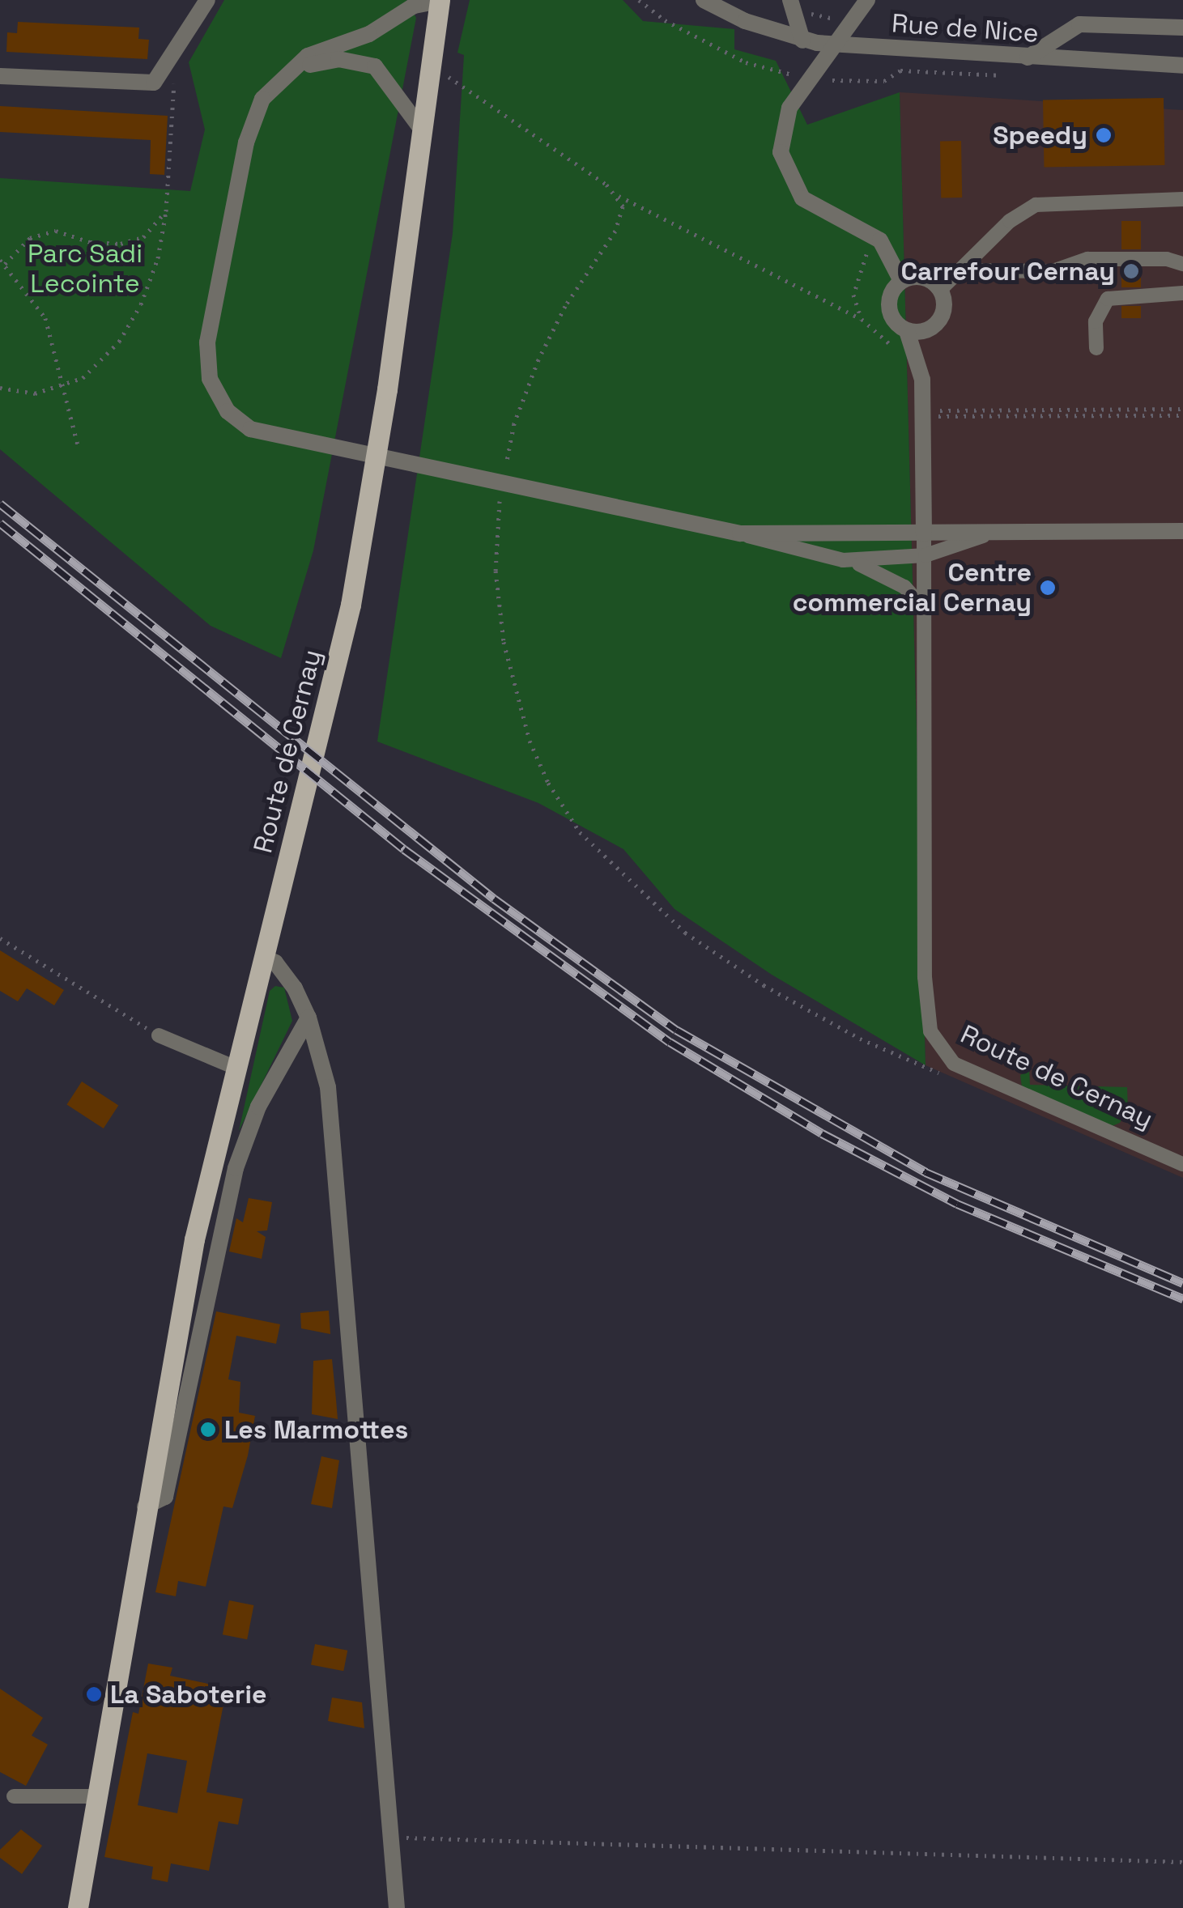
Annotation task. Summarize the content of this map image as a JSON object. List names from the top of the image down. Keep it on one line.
{"streets":{"main road":["Route de Cernay"],"street":["Rue de Nice"]},"parks":["Parc Sadi Lecointe"],"places":["Speedy","Carrefour Cernay","Centre commercial Cernay","Les Marmottes","La Saboterie"]}
